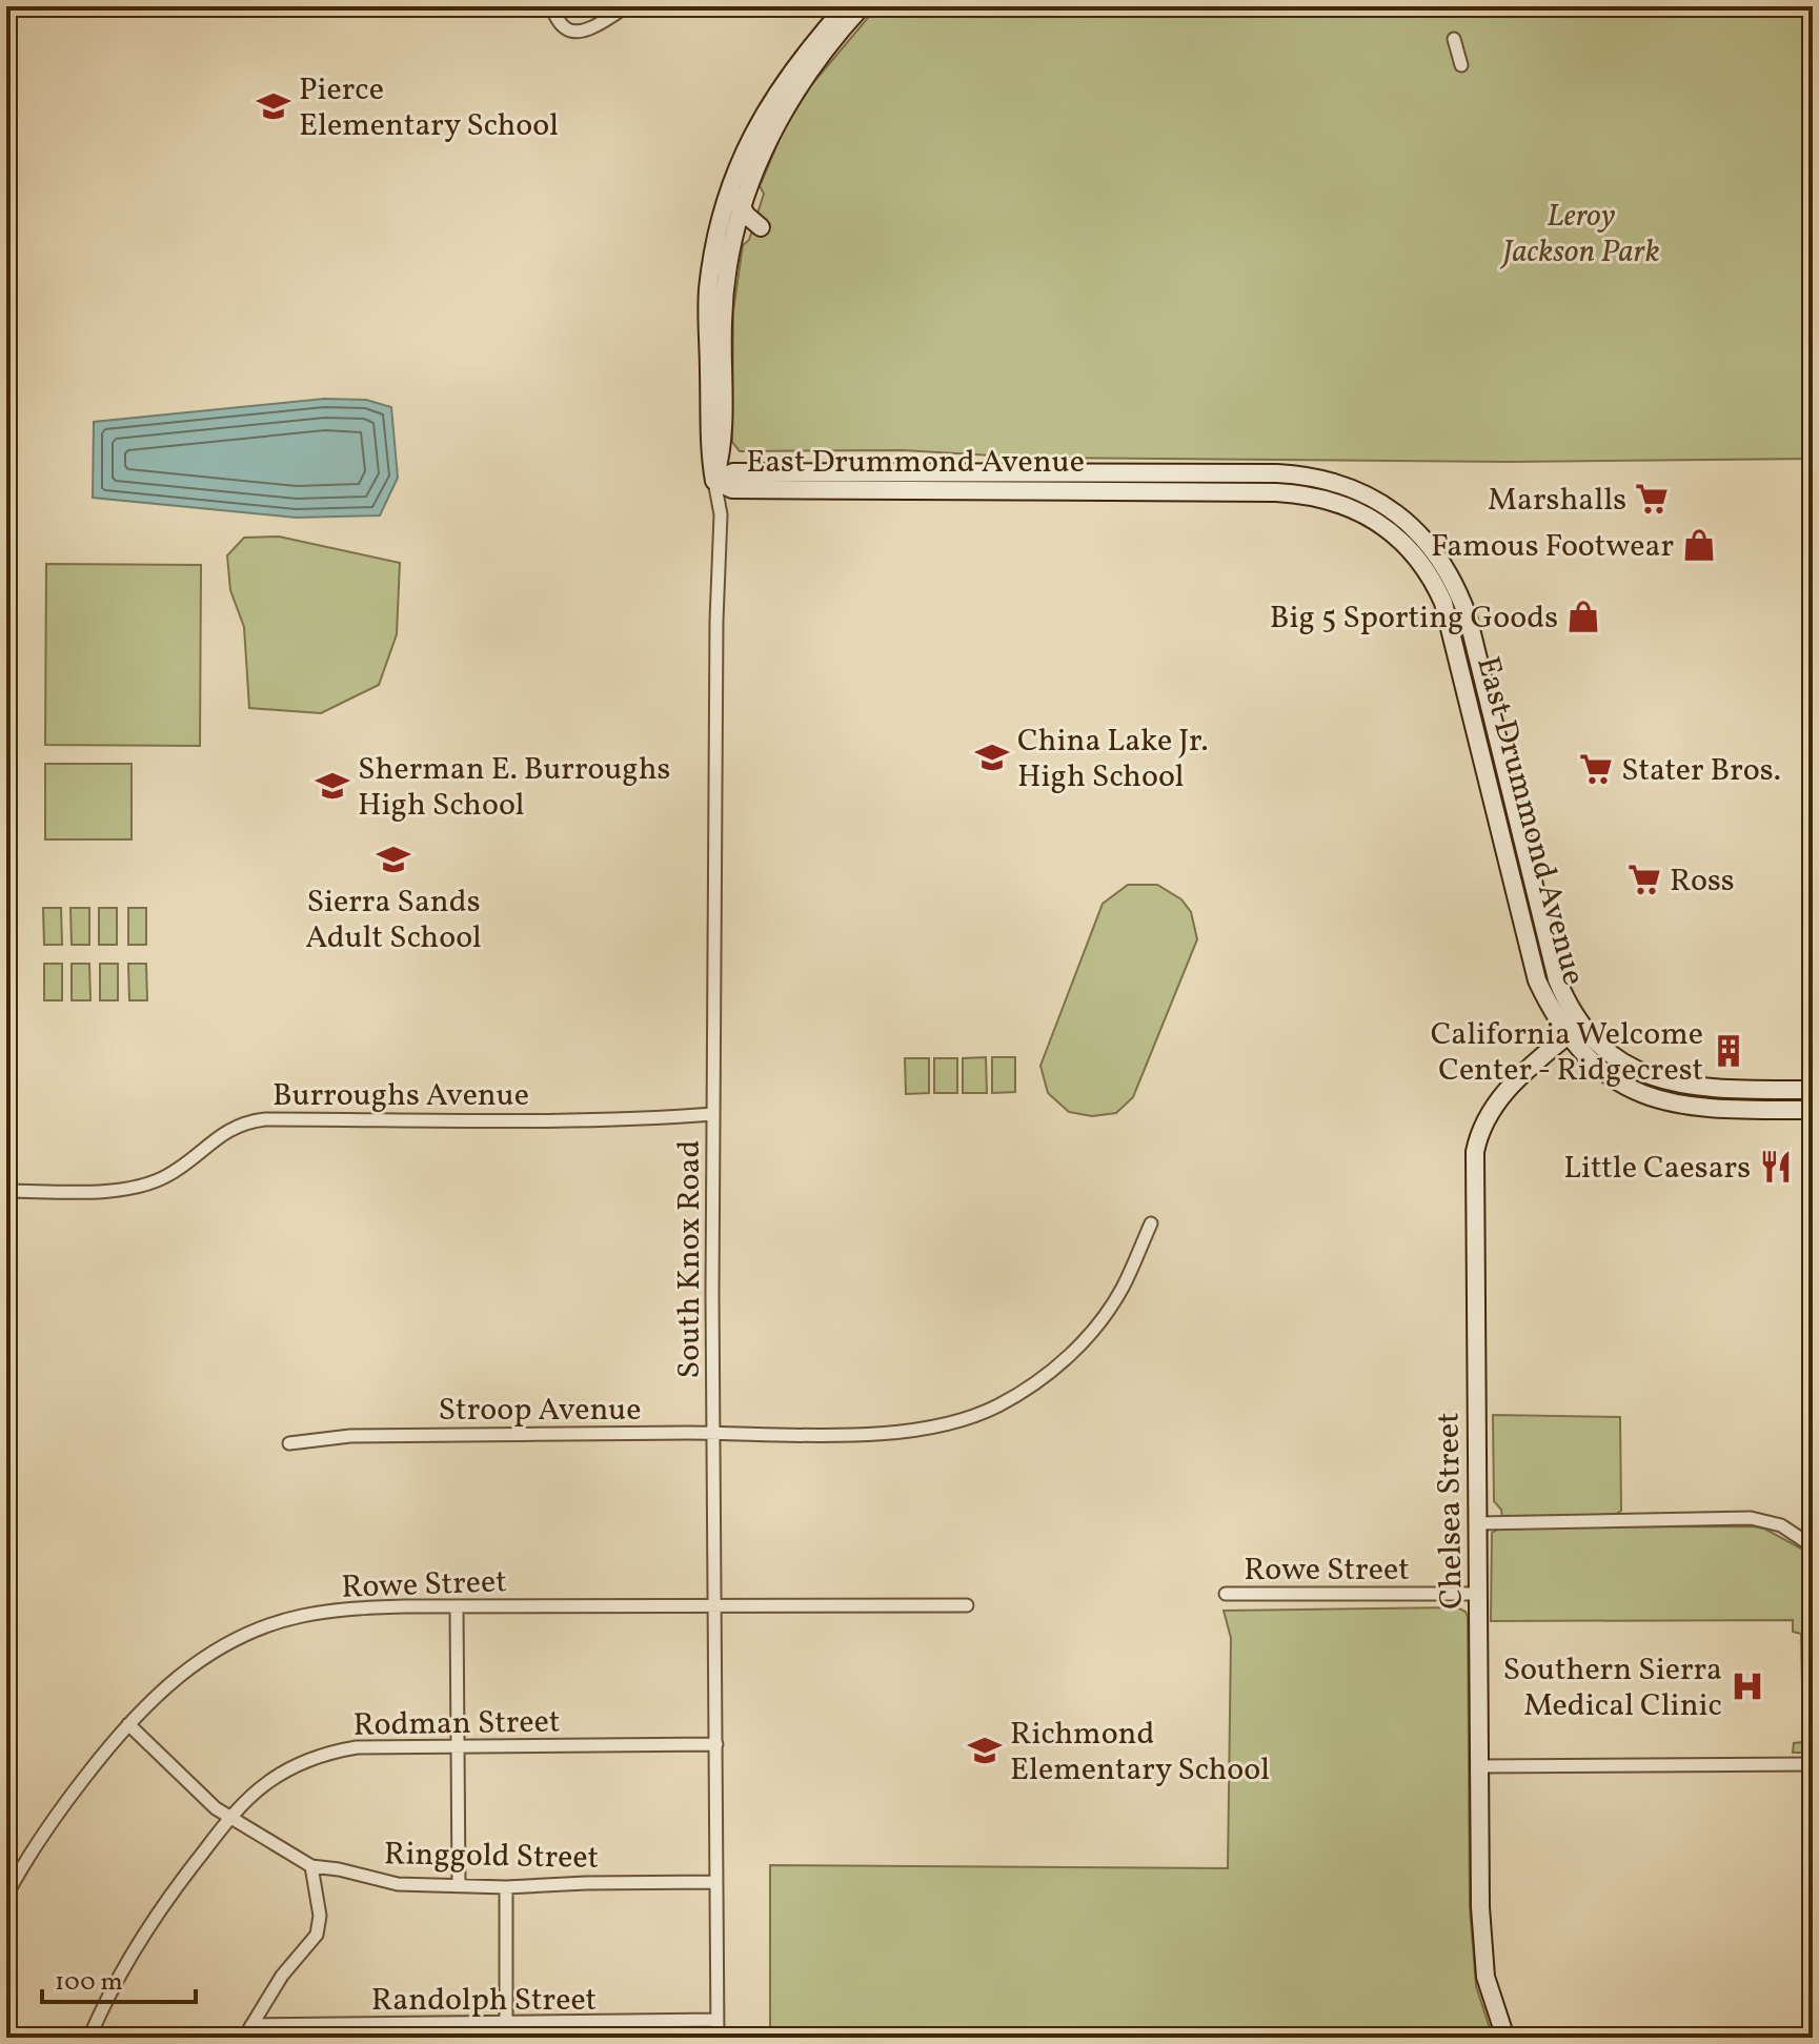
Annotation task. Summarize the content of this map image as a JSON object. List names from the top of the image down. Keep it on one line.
{"streets":{"street":["East Drummond Avenue","Burroughs Avenue","South Knox Road","Stroop Avenue","Chelsea Street","Rowe Street","Rodman Street","Ringgold Street","Randolph Street"]},"crossings":[["East Drummond Avenue","South Knox Road"],["East Drummond Avenue","Chelsea Street"],["Burroughs Avenue","South Knox Road"],["South Knox Road","Stroop Avenue"],["South Knox Road","Rowe Street"],["South Knox Road","Rodman Street"],["South Knox Road","Ringgold Street"],["South Knox Road","Randolph Street"],["Chelsea Street","Rowe Street"]],"parks":["Leroy Jackson Park"],"places":{"school or university":["Pierce Elementary School","China Lake Jr. High School","Sherman E. Burroughs High School","Sierra Sands Adult School","Richmond Elementary School"],"supermarket":["Marshalls","Stater Bros.","Ross"],"shop":["Famous Footwear","Big 5 Sporting Goods"],"building":["California Welcome Center - Ridgecrest"],"restaurant":["Little Caesars"],"hospital":["Southern Sierra Medical Clinic"]},"scale_bar":"100 m"}
